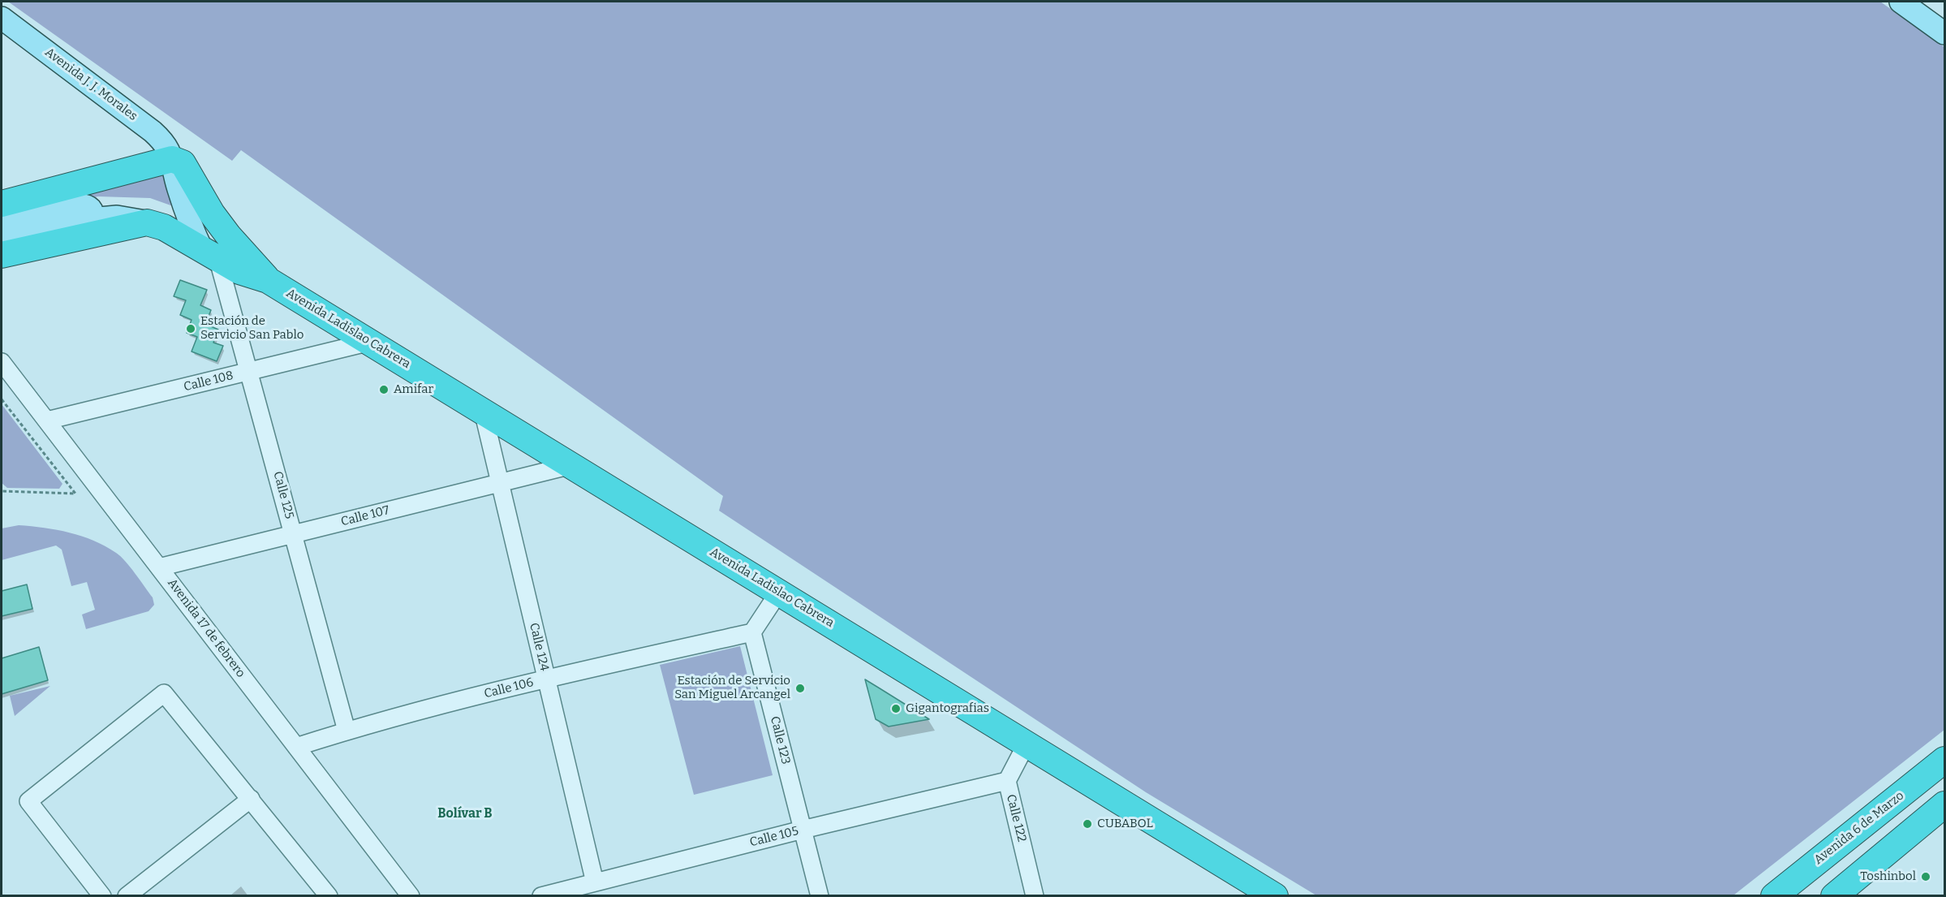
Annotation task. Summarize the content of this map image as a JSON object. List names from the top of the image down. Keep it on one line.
{"streets":{"highway":["Avenida Ladislao Cabrera","Avenida 6 de Marzo"],"main road":["Avenida J. J. Morales"],"street":["Calle 108","Calle 125","Calle 107","Avenida 17 de febrero","Calle 124","Calle 106","Calle 123","Calle 122","Calle 105"]},"crossings":[["Avenida J. J. Morales","Avenida Ladislao Cabrera"],["Avenida J. J. Morales","Calle 125"],["Avenida Ladislao Cabrera","Calle 108"],["Avenida Ladislao Cabrera","Calle 125"],["Avenida Ladislao Cabrera","Calle 107"],["Avenida Ladislao Cabrera","Calle 124"],["Avenida Ladislao Cabrera","Calle 122"],["Calle 108","Calle 125"],["Calle 108","Avenida 17 de febrero"],["Calle 125","Calle 107"],["Calle 125","Calle 106"],["Calle 107","Avenida 17 de febrero"],["Calle 107","Calle 124"],["Avenida 17 de febrero","Calle 106"],["Calle 124","Calle 106"],["Calle 124","Calle 105"],["Calle 106","Calle 123"],["Calle 123","Calle 105"],["Calle 122","Calle 105"]],"districts":["Bolívar B"],"places":["Estación de Servicio San Pablo","Amifar","Estación de Servicio San Miguel Arcangel","Gigantografias","CUBABOL","Toshinbol"]}
